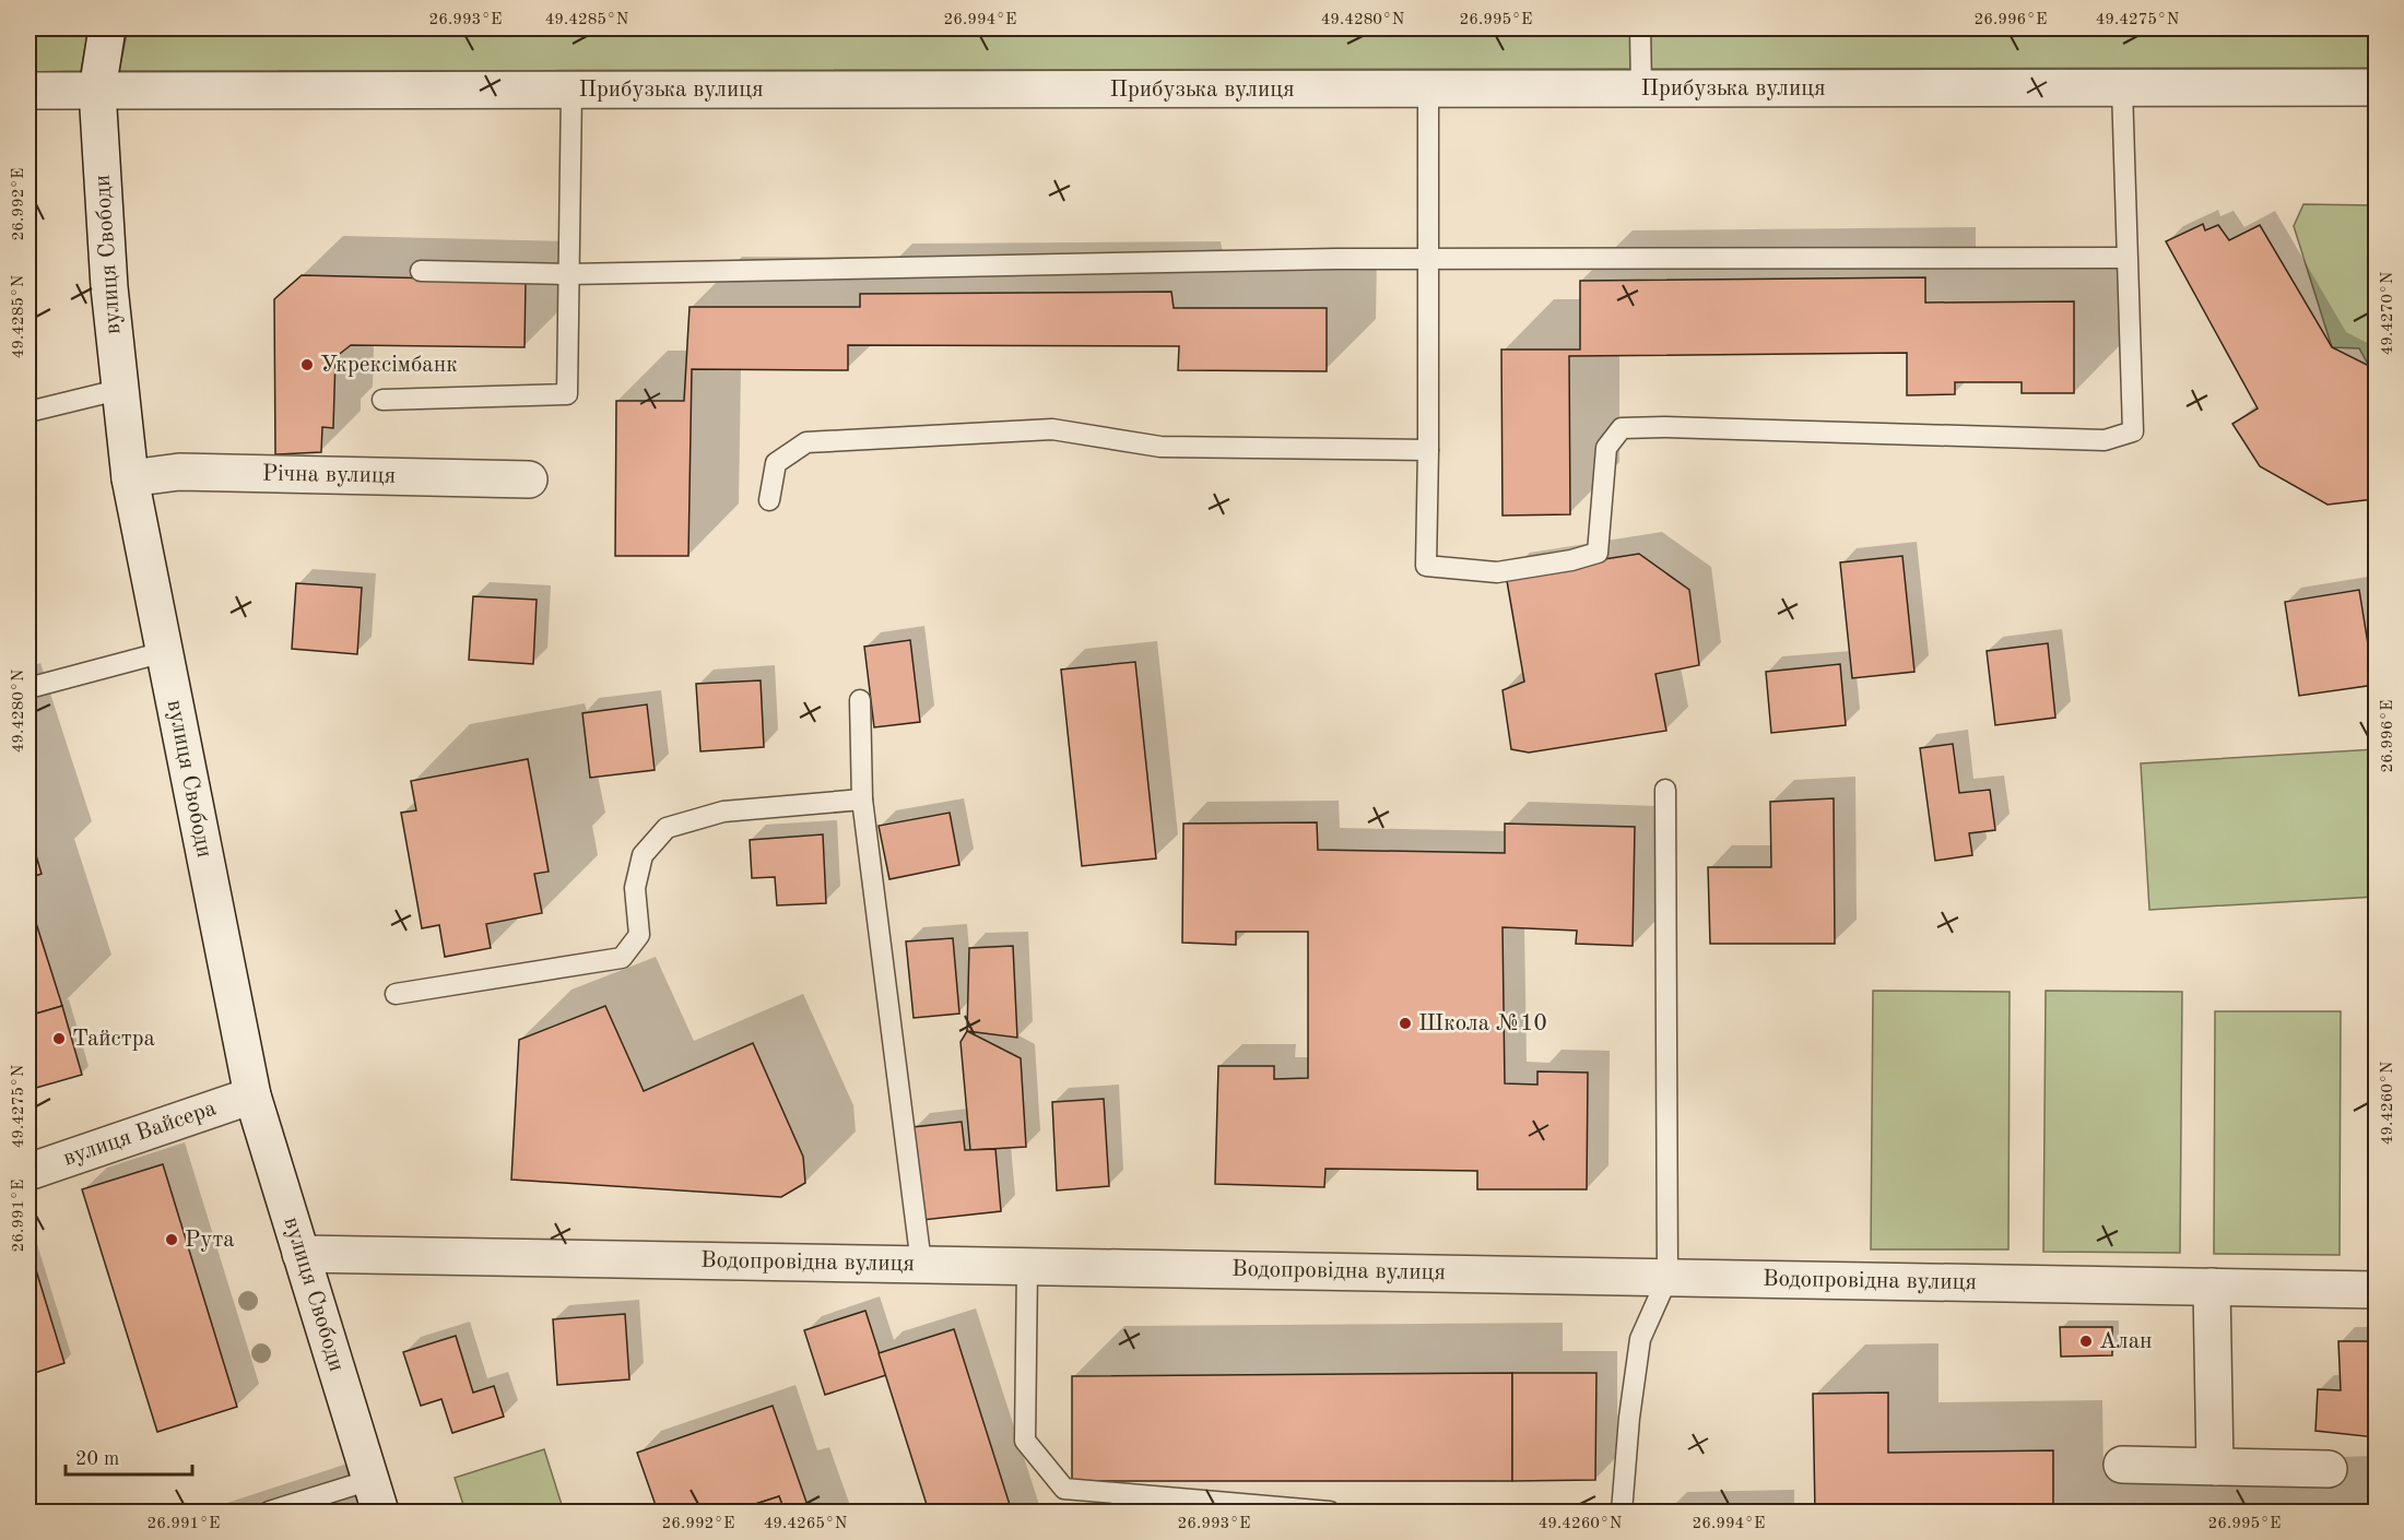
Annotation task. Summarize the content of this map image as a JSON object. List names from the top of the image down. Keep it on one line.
{"streets":{"street":["Прибузька вулиця","вулиця Свободи","Річна вулиця","вулиця Вайсера","Водопровідна вулиця"]},"crossings":[["Прибузька вулиця","вулиця Свободи"],["вулиця Свободи","Річна вулиця"],["вулиця Свободи","вулиця Вайсера"],["вулиця Свободи","Водопровідна вулиця"]],"places":["Укрексімбанк","Школа №10","Тайстра","Рута","Алан"],"scale_bar":"20 m","coordinates":["26.993°E","49.4285°N","26.994°E","49.4280°N","26.995°E","26.996°E","49.4275°N","26.992°E","49.4270°N","49.4260°N","26.991°E","49.4265°N"]}
